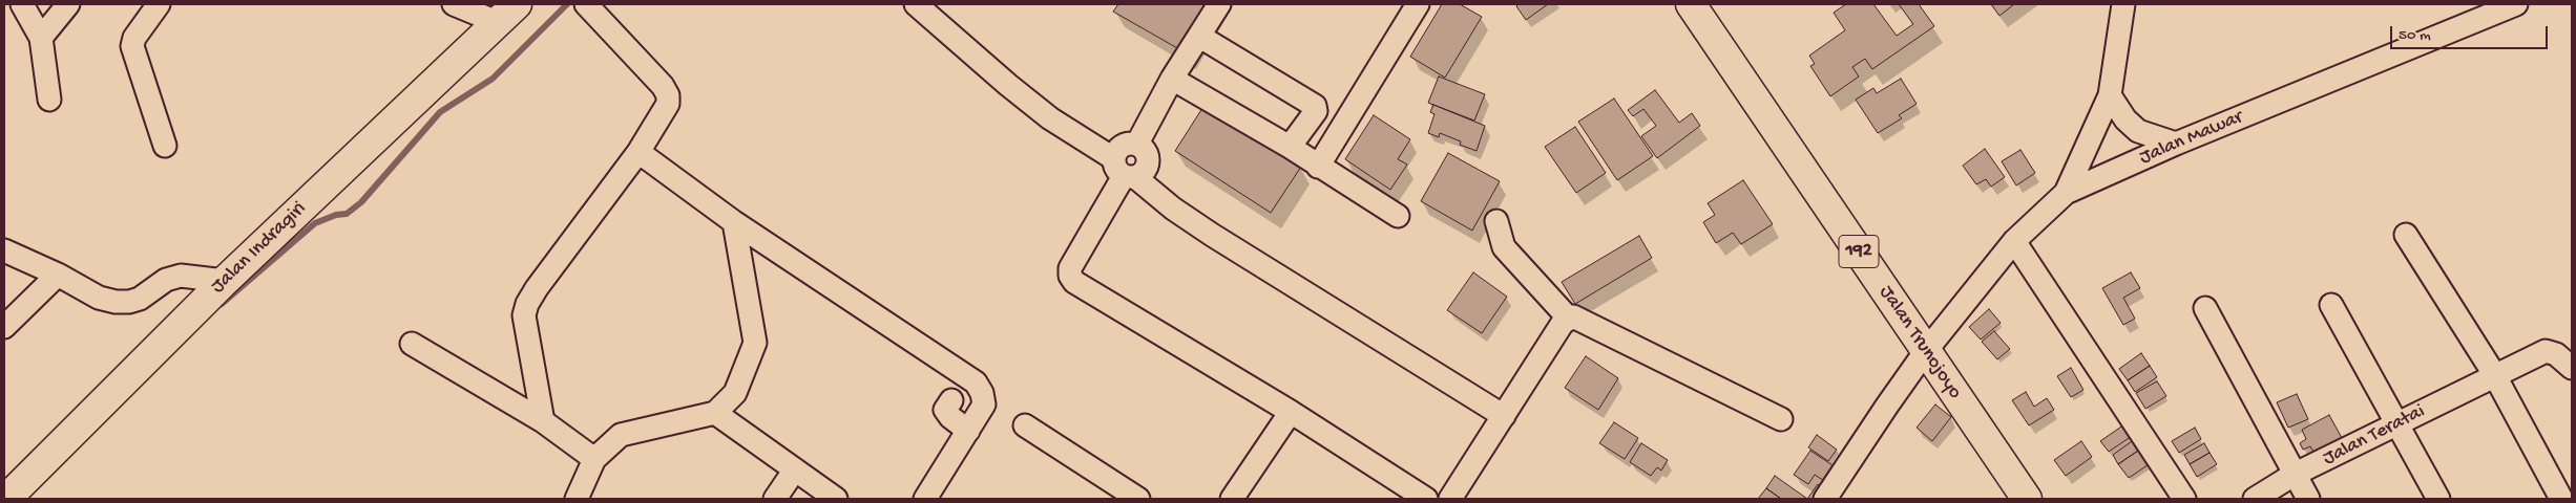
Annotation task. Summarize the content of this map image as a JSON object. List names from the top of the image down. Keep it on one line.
{"streets":{"street":["Jalan Mawar","Jalan Indragiri","192","Jalan Trunojoyo","Jalan Teratai"]},"crossings":[["Jalan Mawar","Jalan Trunojoyo"]],"scale_bar":"50 m"}
